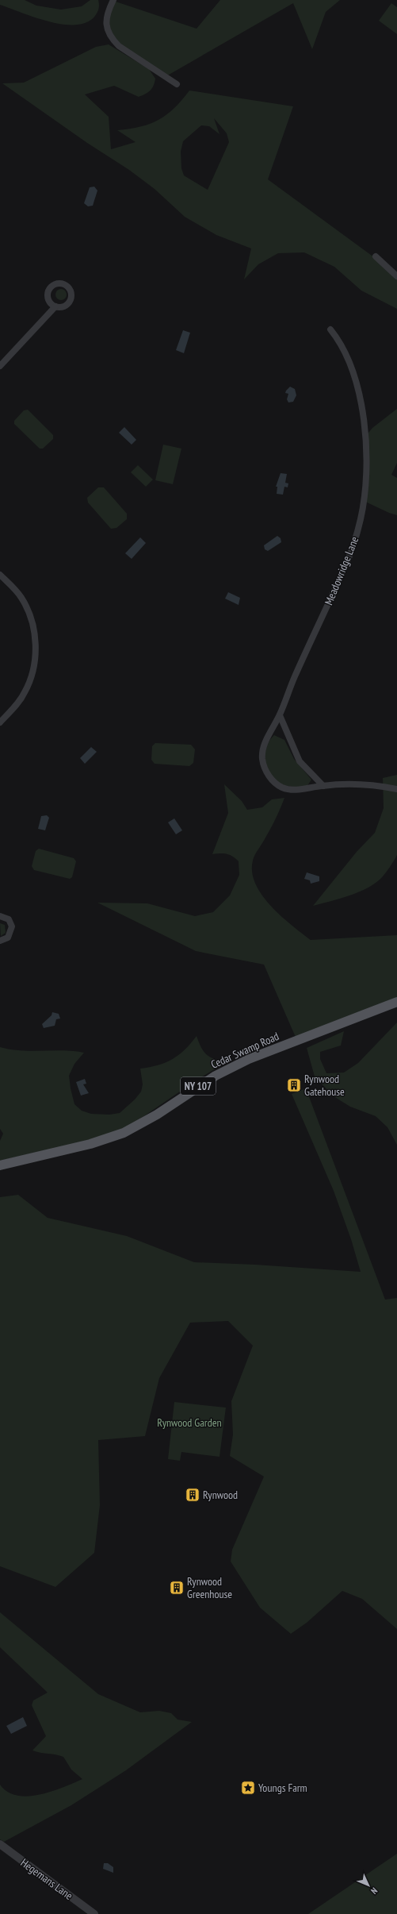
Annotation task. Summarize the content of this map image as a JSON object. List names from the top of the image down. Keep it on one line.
{"streets":{"main road":["Cedar Swamp Road","NY 107"],"street":["Meadowridge Lane","Hegemans Lane"]},"parks":["Rynwood Garden"],"places":{"building":["Rynwood Gatehouse","Rynwood","Rynwood Greenhouse"],"place":["Youngs Farm"]},"north":"bottom right"}
